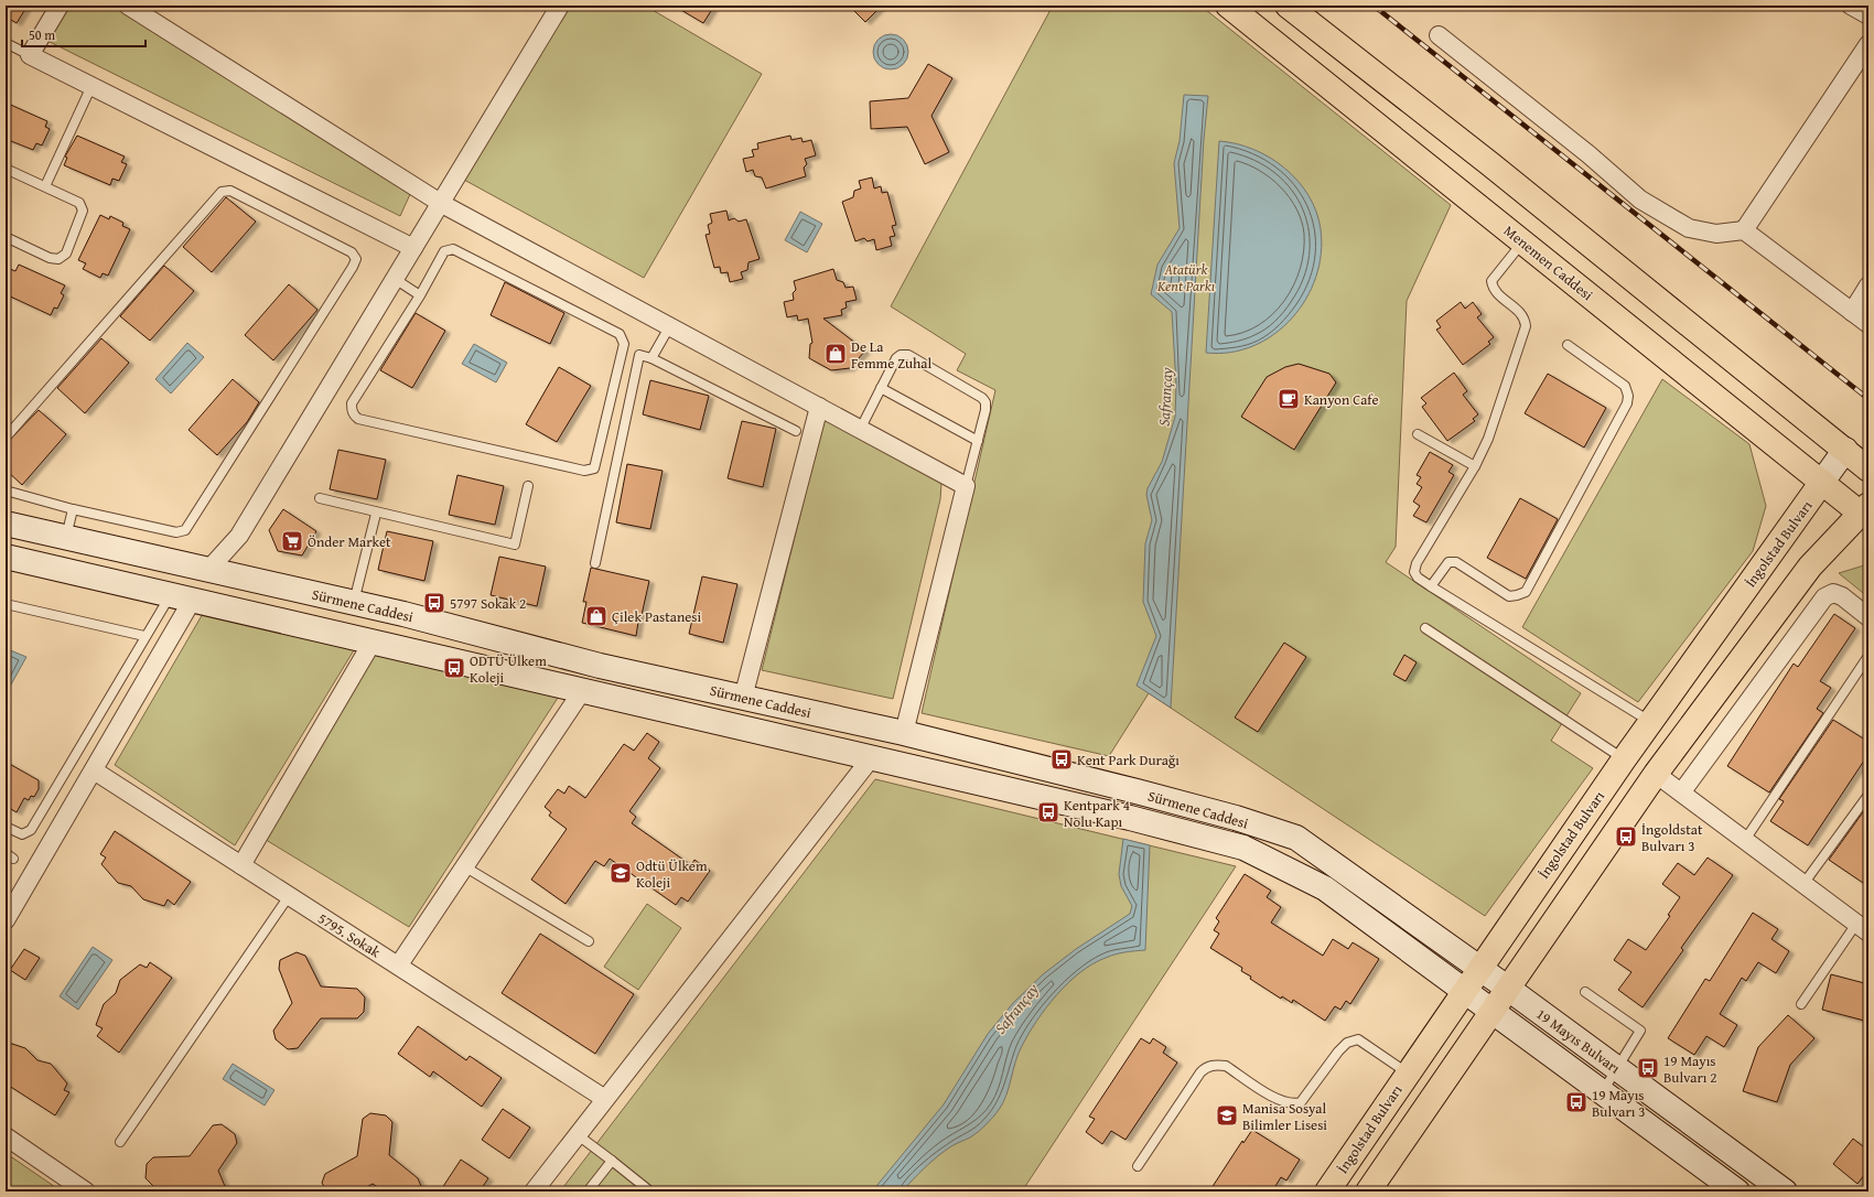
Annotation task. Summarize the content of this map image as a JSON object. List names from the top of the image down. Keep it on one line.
{"streets":{"main road":["Menemen Caddesi","İngolstad Bulvarı","Sürmene Caddesi","19 Mayıs Bulvarı"],"street":["5795. Sokak"]},"crossings":[["Menemen Caddesi","İngolstad Bulvarı"],["İngolstad Bulvarı","Sürmene Caddesi"],["İngolstad Bulvarı","19 Mayıs Bulvarı"],["Sürmene Caddesi","19 Mayıs Bulvarı"]],"water":["Safrançay"],"parks":["Atatürk Kent Parkı"],"places":{"shop":["De La Femme Zuhal","Çilek Pastanesi"],"cafe":["Kanyon Cafe"],"supermarket":["Önder Market"],"bus stop":["5797 Sokak 2","ODTÜ Ülkem Koleji","Kent Park Durağı","Kentpark 4 Nolu Kapı","İngoldstat Bulvarı 3","19 Mayıs Bulvarı 2","19 Mayıs Bulvarı 3"],"school or university":["Odtü Ülkem Koleji","Manisa Sosyal Bilimler Lisesi"]},"scale_bar":"50 m"}
